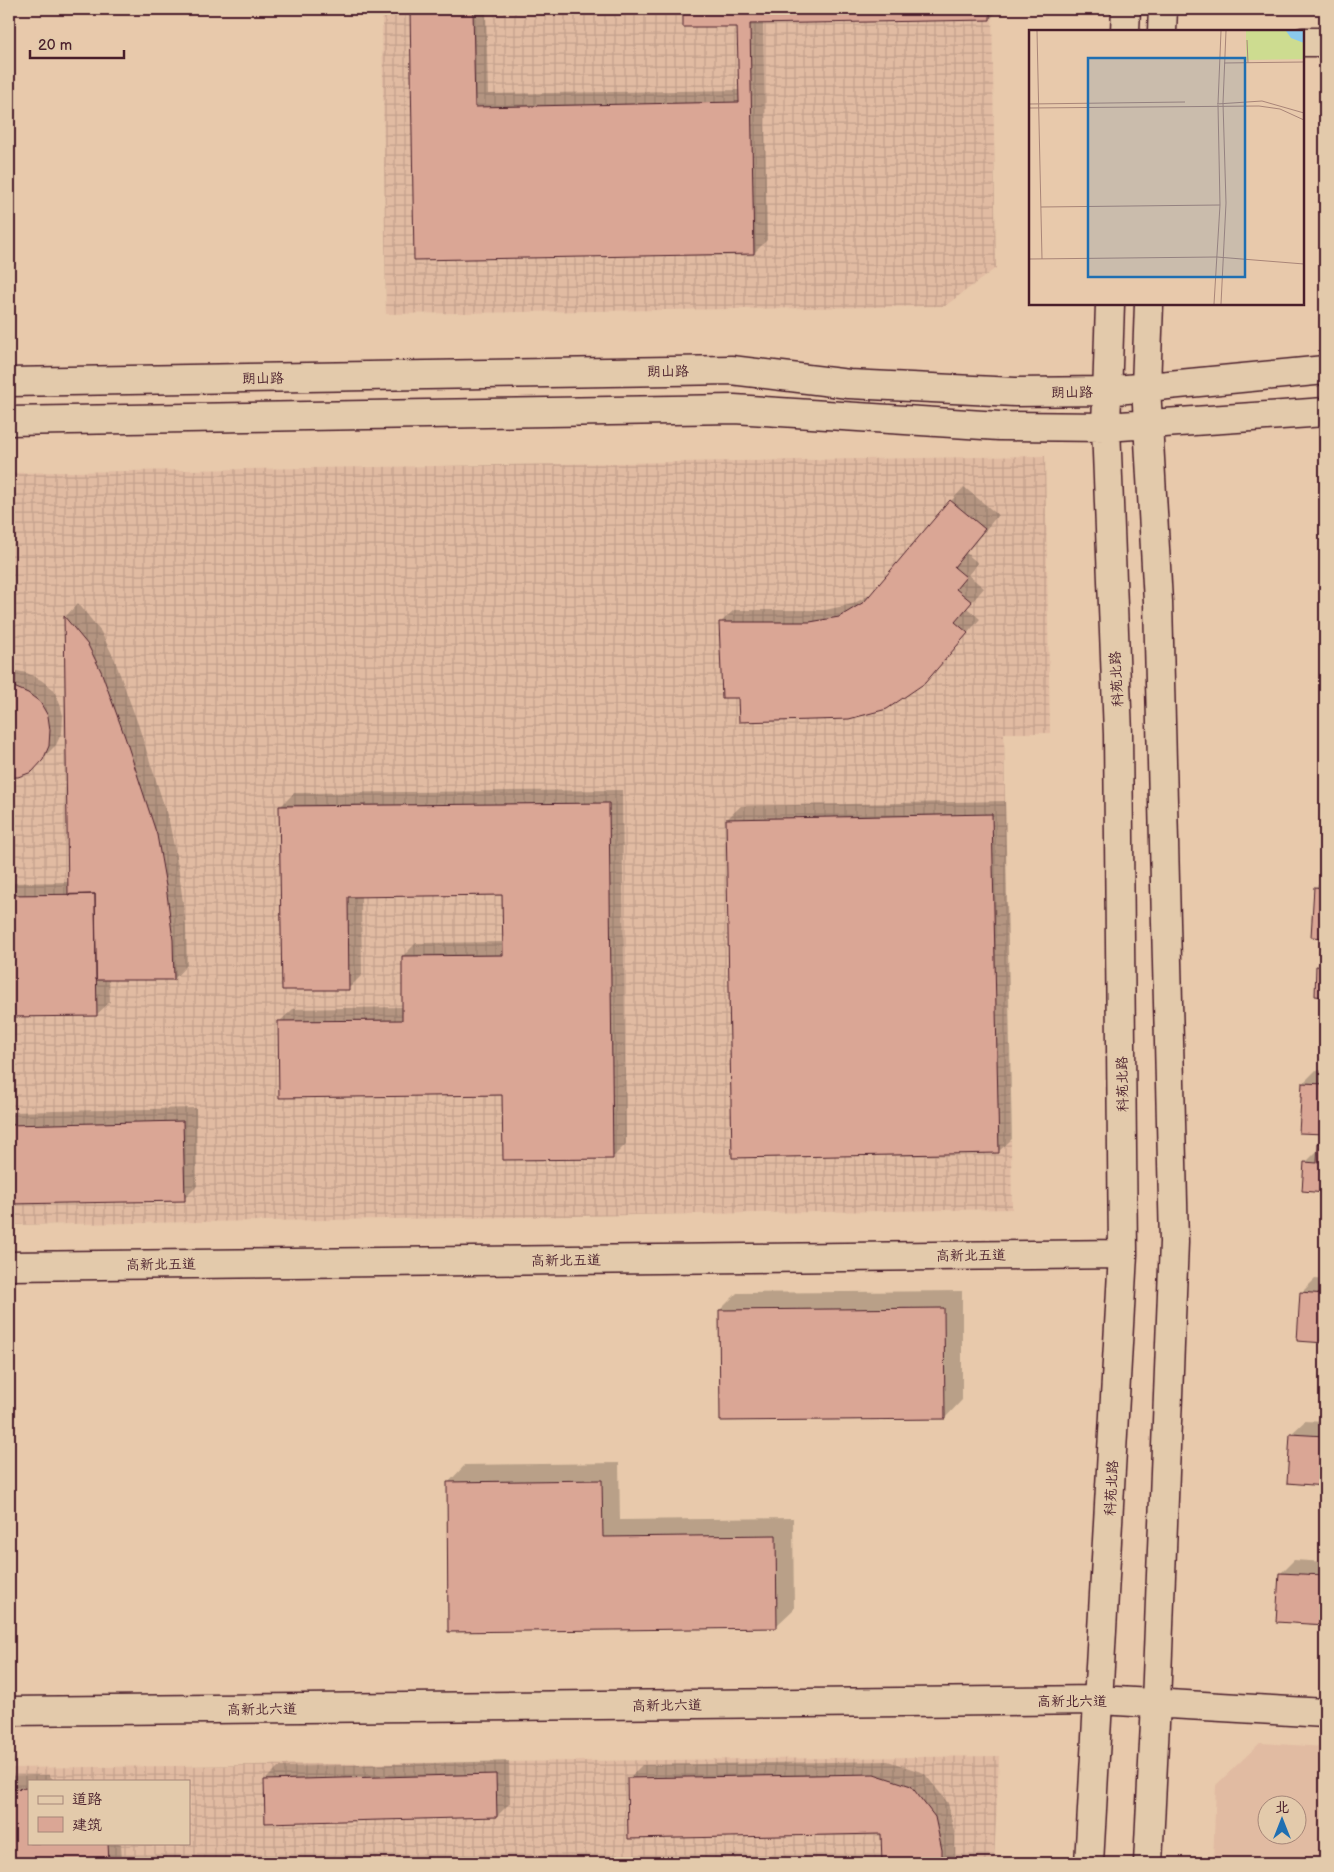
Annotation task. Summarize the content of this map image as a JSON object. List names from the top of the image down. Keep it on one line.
{"streets":{"main road":["朗山路","科苑北路","高新北五道","高新北六道"]},"crossings":[["朗山路","科苑北路"],["科苑北路","高新北五道"],["科苑北路","高新北六道"]],"legend":["道路","建筑"],"scale_bar":"20 m","north":"top"}
